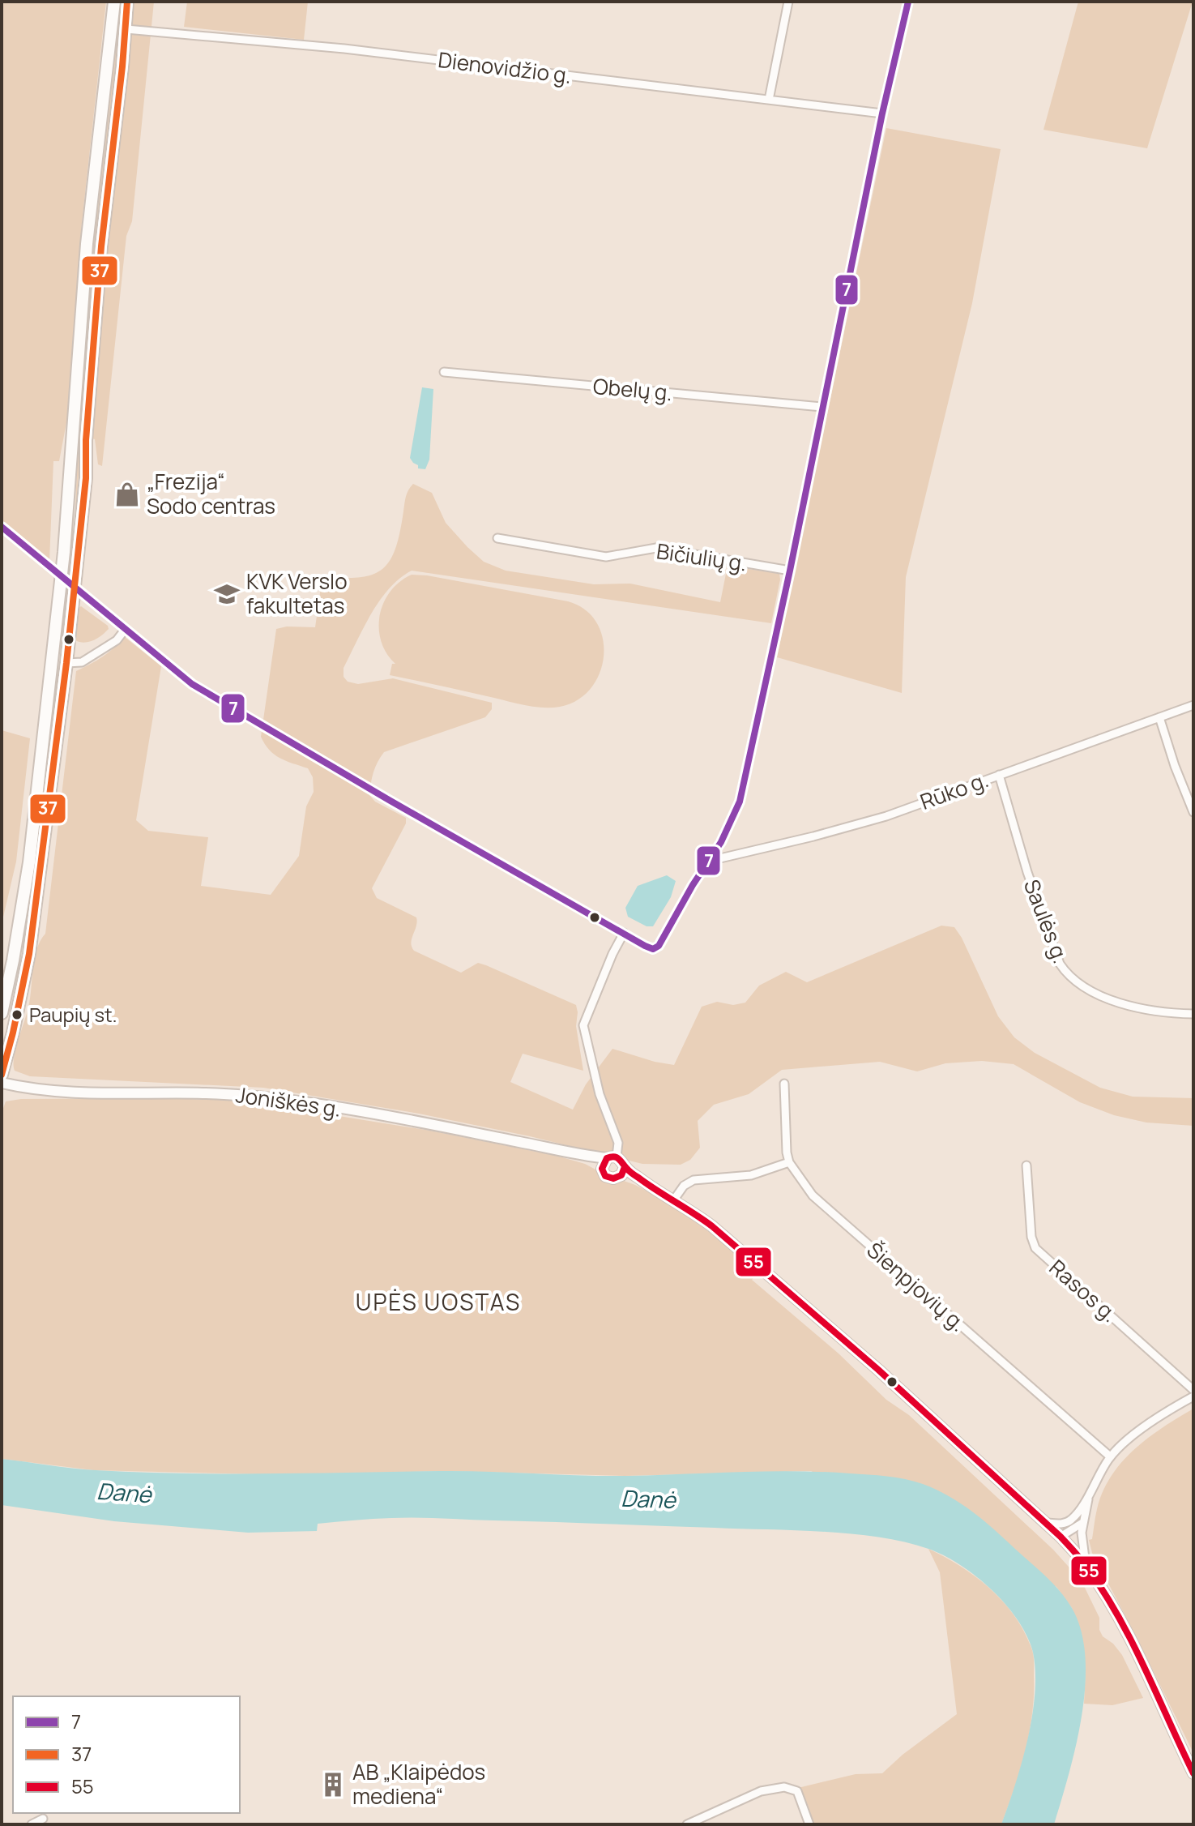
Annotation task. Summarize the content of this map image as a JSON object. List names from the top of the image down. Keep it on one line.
{"streets":{"main road":["Joniškės g."],"street":["Dienovidžio g.","Obelų g.","Bičiulių g.","Rūko g.","Saulės g.","Šienpjovių g.","Rasos g."]},"crossings":[["Rūko g.","Saulės g."]],"districts":["UPĖS UOSTAS"],"water":["Danė"],"places":{"shop":["„Frezija“ Sodo centras"],"school or university":["KVK Verslo fakultetas"],"other":["Paupių st."],"building":["AB „Klaipėdos mediena“"]},"lines":["transit line 7","transit line 37","transit line 55"],"legend":["7","37","55"]}
